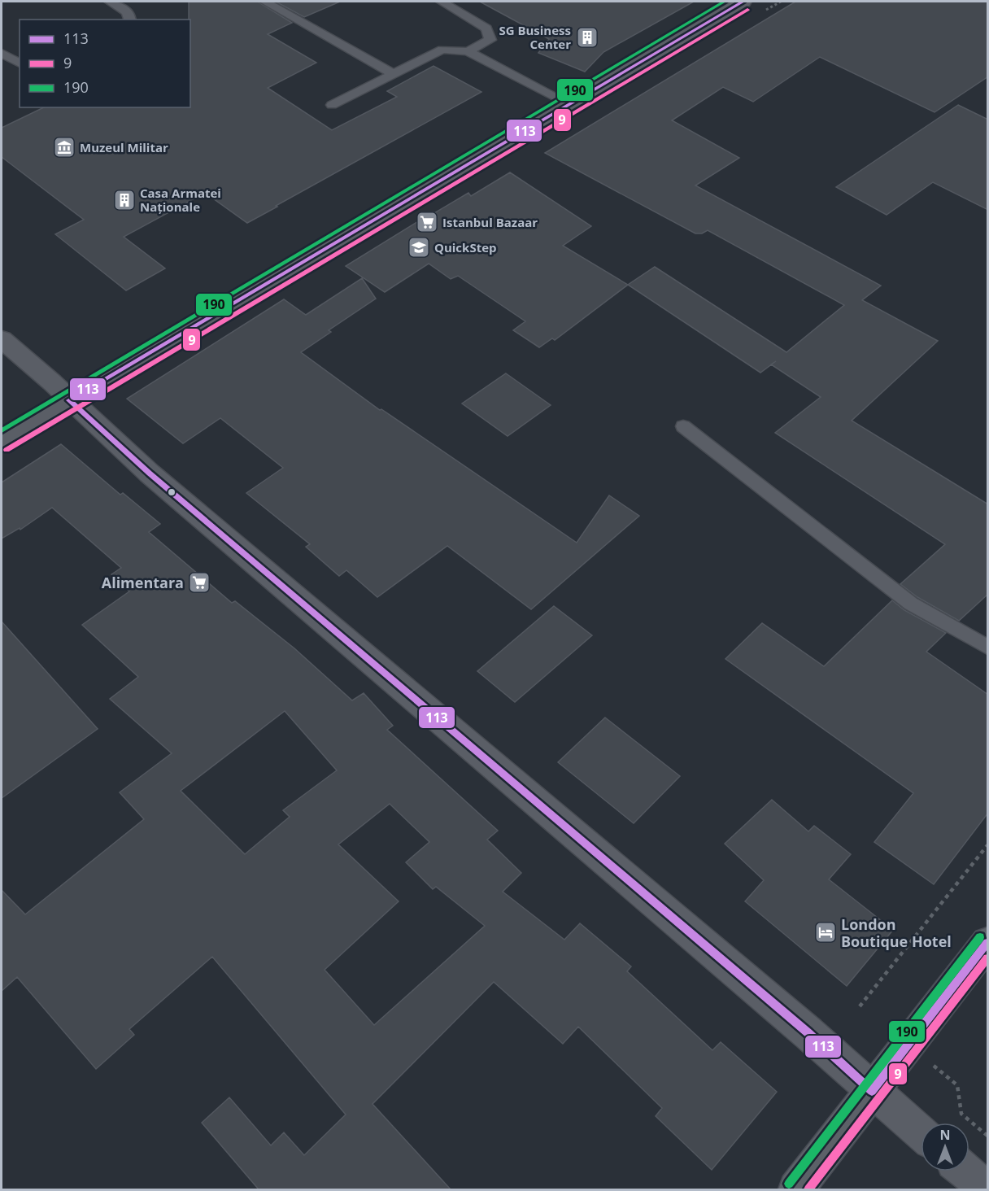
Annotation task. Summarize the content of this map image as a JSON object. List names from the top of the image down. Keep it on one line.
{"places":{"building":["SG Business Center","Casa Armatei Naționale"],"museum":["Muzeul Militar"],"supermarket":["Istanbul Bazaar","Alimentara"],"school or university":["QuickStep"],"hotel":["London Boutique Hotel"]},"lines":["transit line 113","transit line 190","transit line 9"],"legend":["113","9","190"],"north":"top"}
